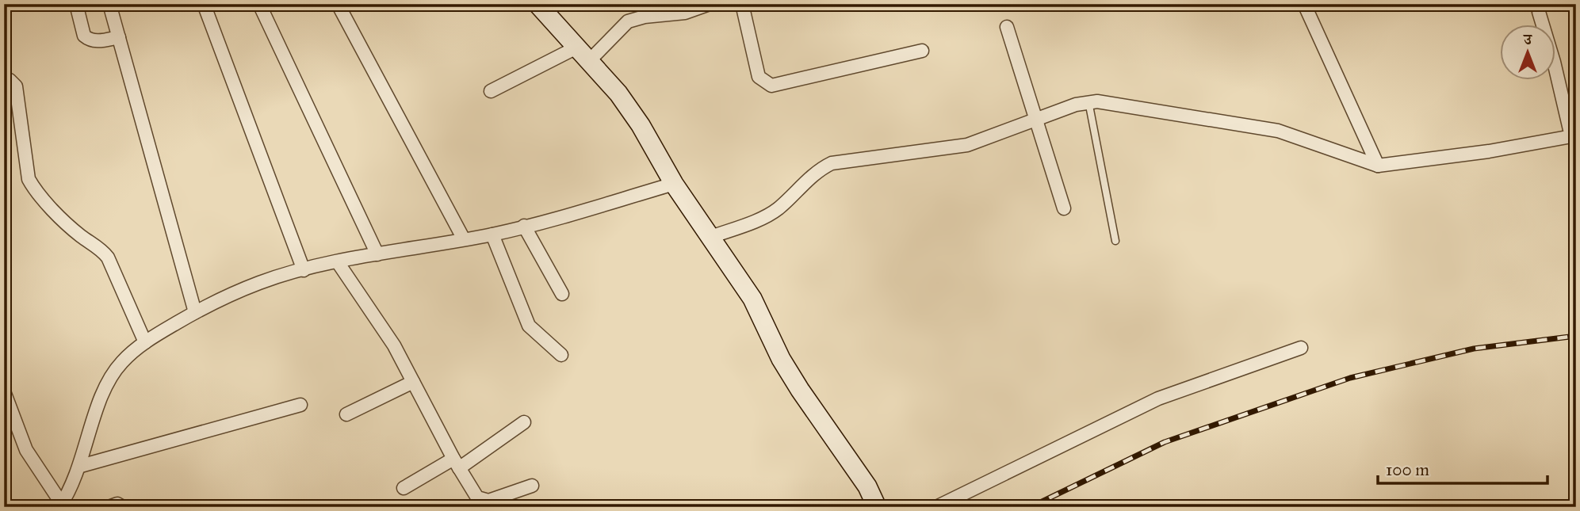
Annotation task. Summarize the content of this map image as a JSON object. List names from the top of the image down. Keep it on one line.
{"scale_bar":"100 m","north":"top"}
